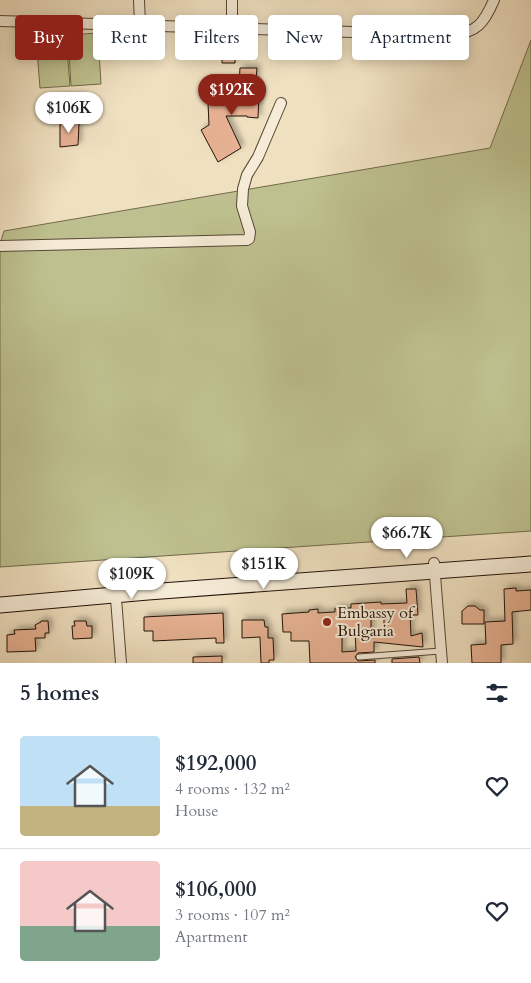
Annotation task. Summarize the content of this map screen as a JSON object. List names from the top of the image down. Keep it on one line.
{"places":["Embassy of Bulgaria"],"page":{"chip":["Buy","Rent","Filters","New","Apartment"],"price":["$192K","$106K","$66.7K","$151K","$109K"],"heading":"5 homes","list":[{"name":"$192,000","note":"4 rooms · 132 m² · House"},{"name":"$106,000","note":"3 rooms · 107 m² · Apartment"}]}}
